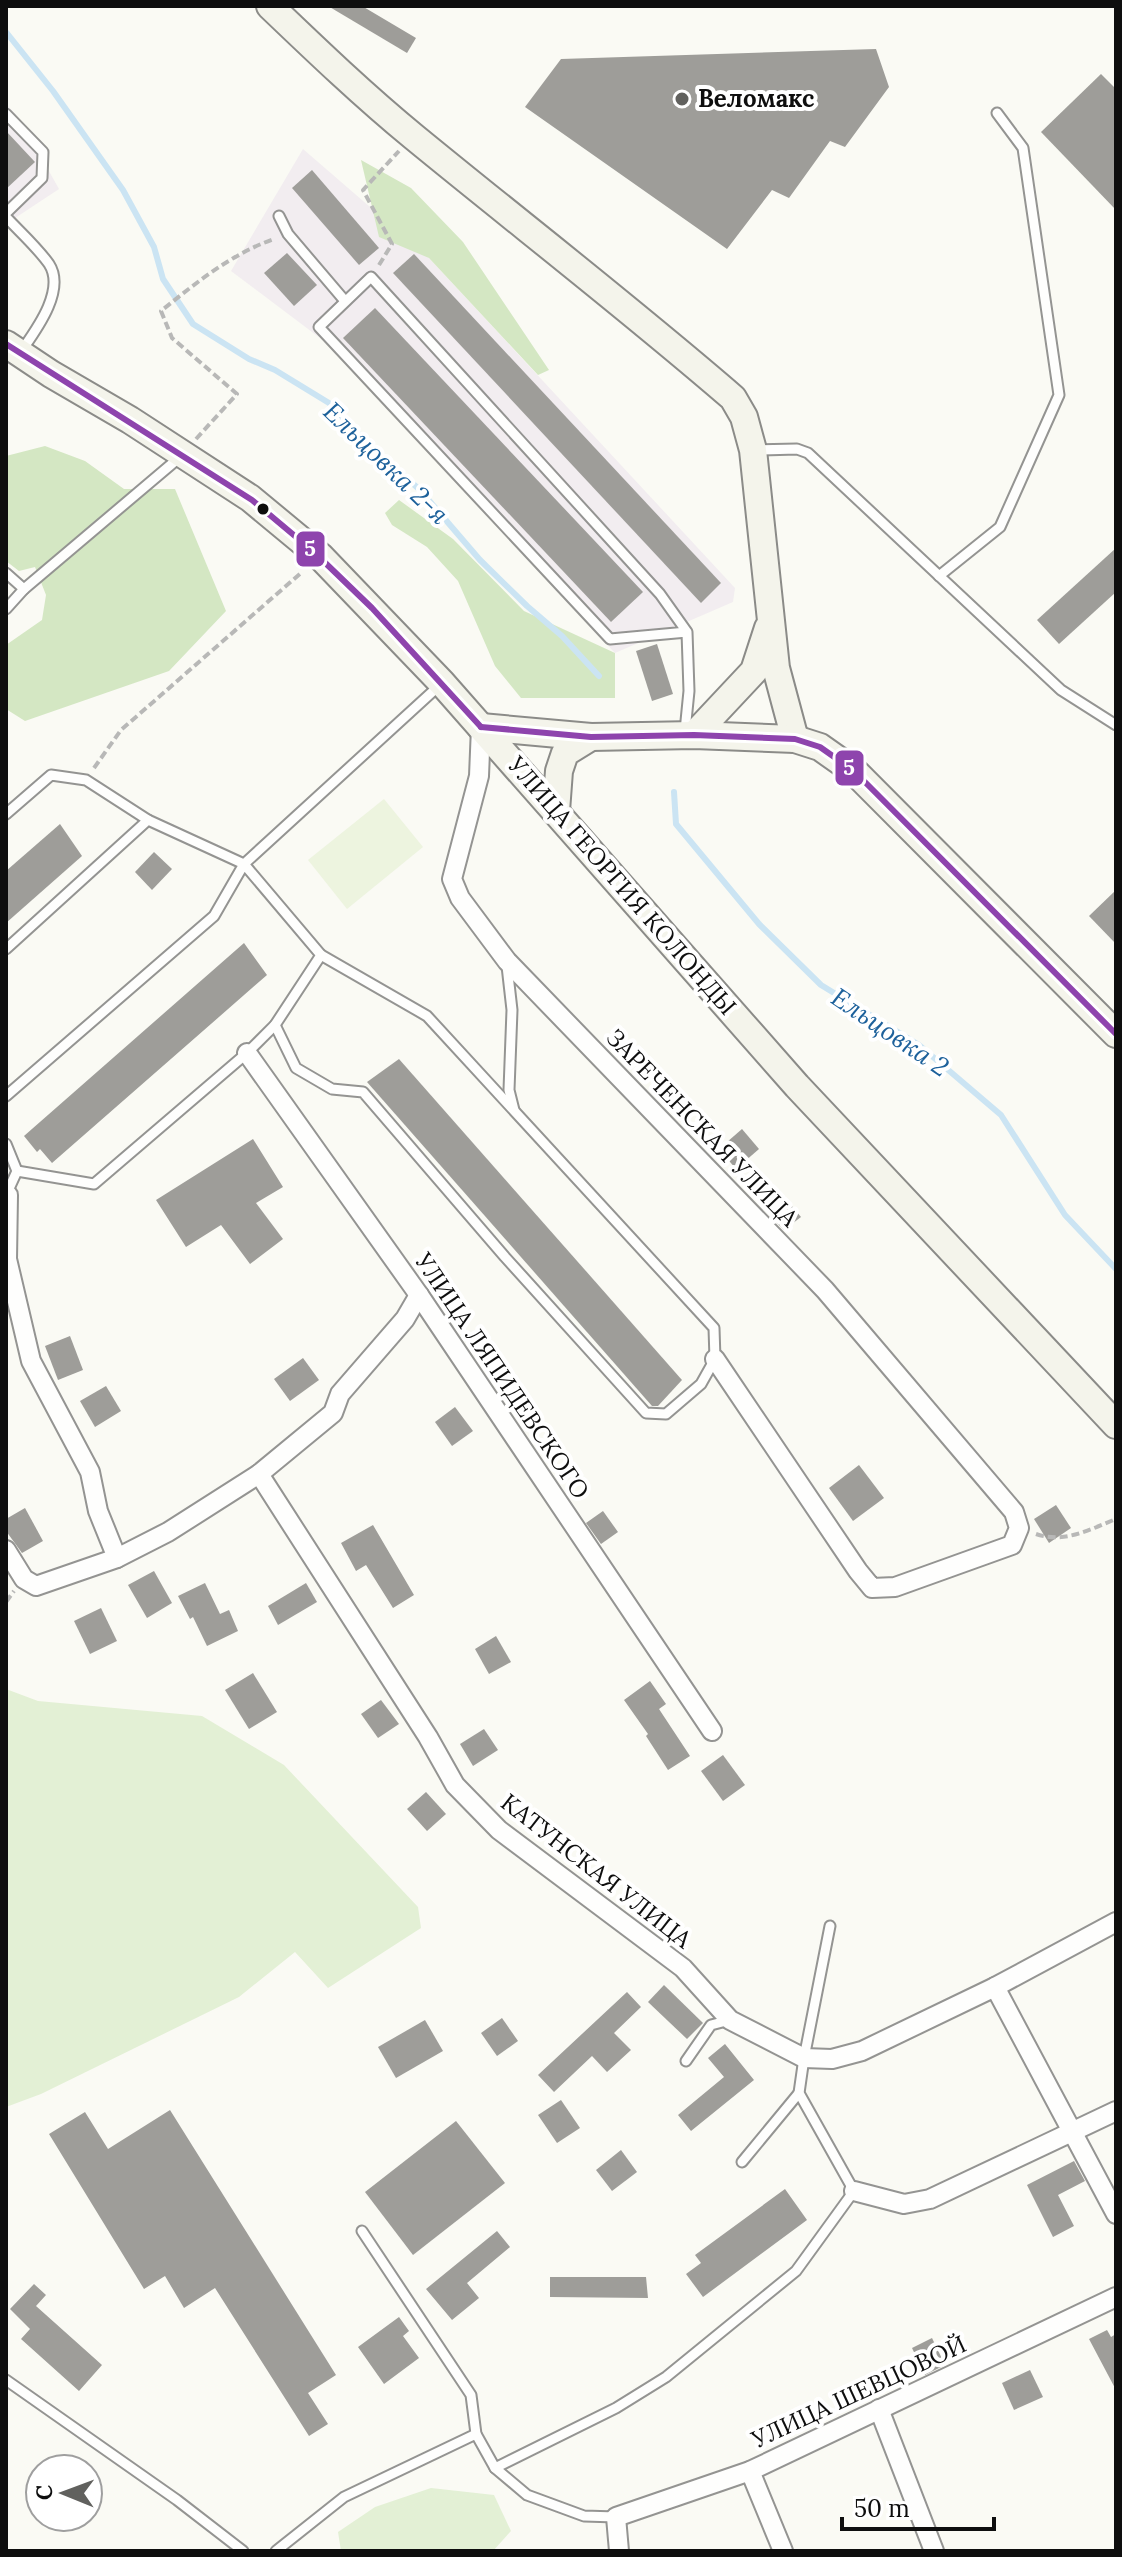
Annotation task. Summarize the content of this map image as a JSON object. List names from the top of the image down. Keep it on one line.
{"streets":{"street":["УЛИЦА ГЕОРГИЯ КОЛОНДЫ","ЗАРЕЧЕНСКАЯ УЛИЦА","УЛИЦА ЛЯПИДЕВСКОГО","КАТУНСКАЯ УЛИЦА","УЛИЦА ШЕВЦОВОЙ"]},"crossings":[["УЛИЦА ГЕОРГИЯ КОЛОНДЫ","ЗАРЕЧЕНСКАЯ УЛИЦА"]],"water":["Ельцовка 2-я","Ельцовка 2"],"places":["Веломакс"],"lines":["transit line 5"],"scale_bar":"50 m","north":"left"}
